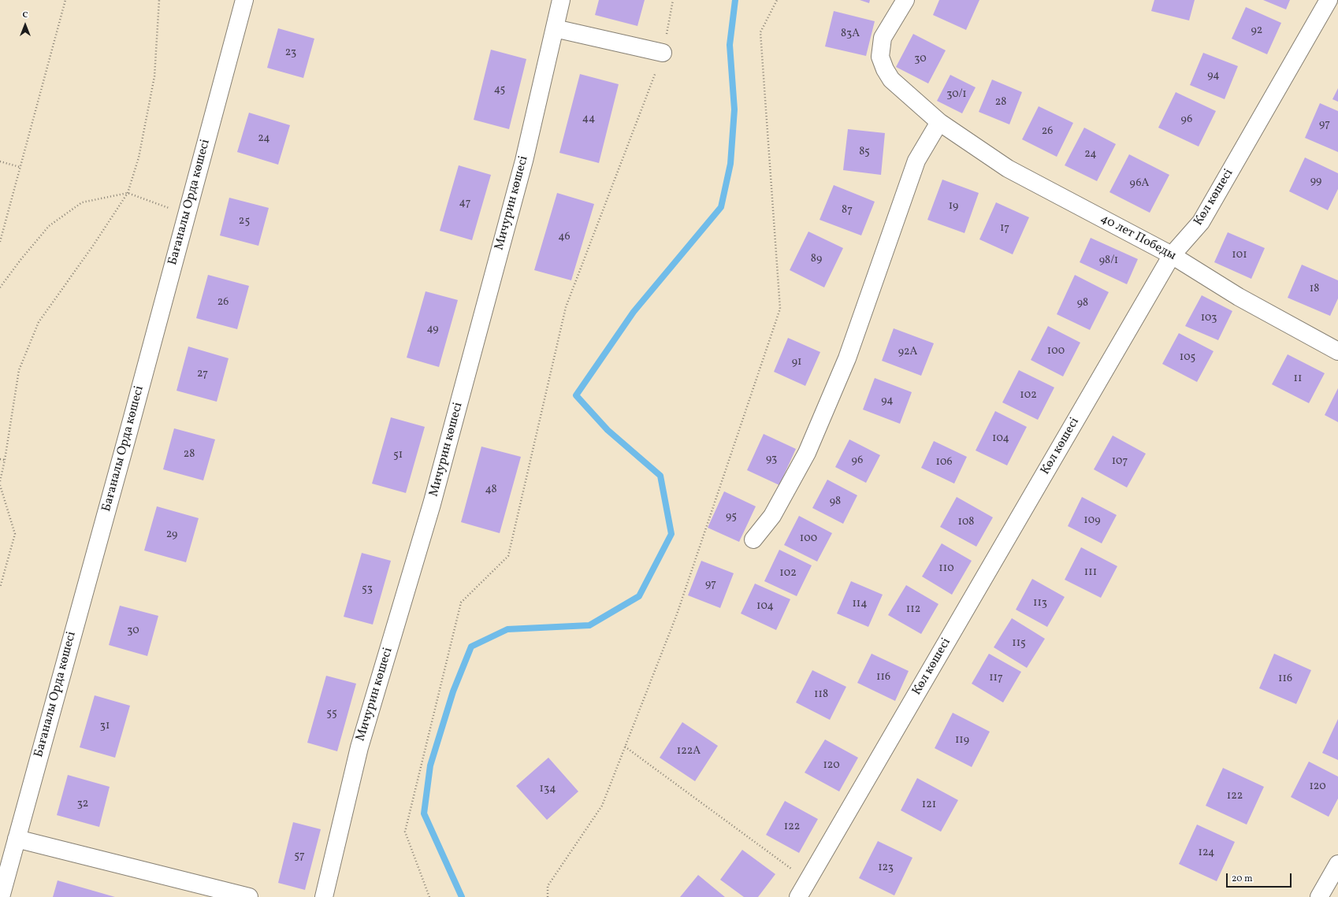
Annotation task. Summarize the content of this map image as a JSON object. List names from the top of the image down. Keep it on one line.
{"streets":{"street":["Көл көшесі","Бағаналы Орда көшесі","Мичурин көшесі","40 лет Победы"]},"crossings":[["Көл көшесі","40 лет Победы"]],"house_numbers":["92","83А","23","30","94","45","30/1","28","44","96","97","26","24","85","24","99","96А","47","19","87","25","17","46","101","89","98/1","18","26","98","103","49","100","92А","105","91","27","11","102","94","104","28","51","93","96","107","106","48","98","95","109","108","29","100","110","111","102","97","53","113","114","104","112","30","115","116","117","116","118","55","31","119","122А","120","120","134","122","32","121","122","124","57","123"],"scale_bar":"20 m","north":"top"}
